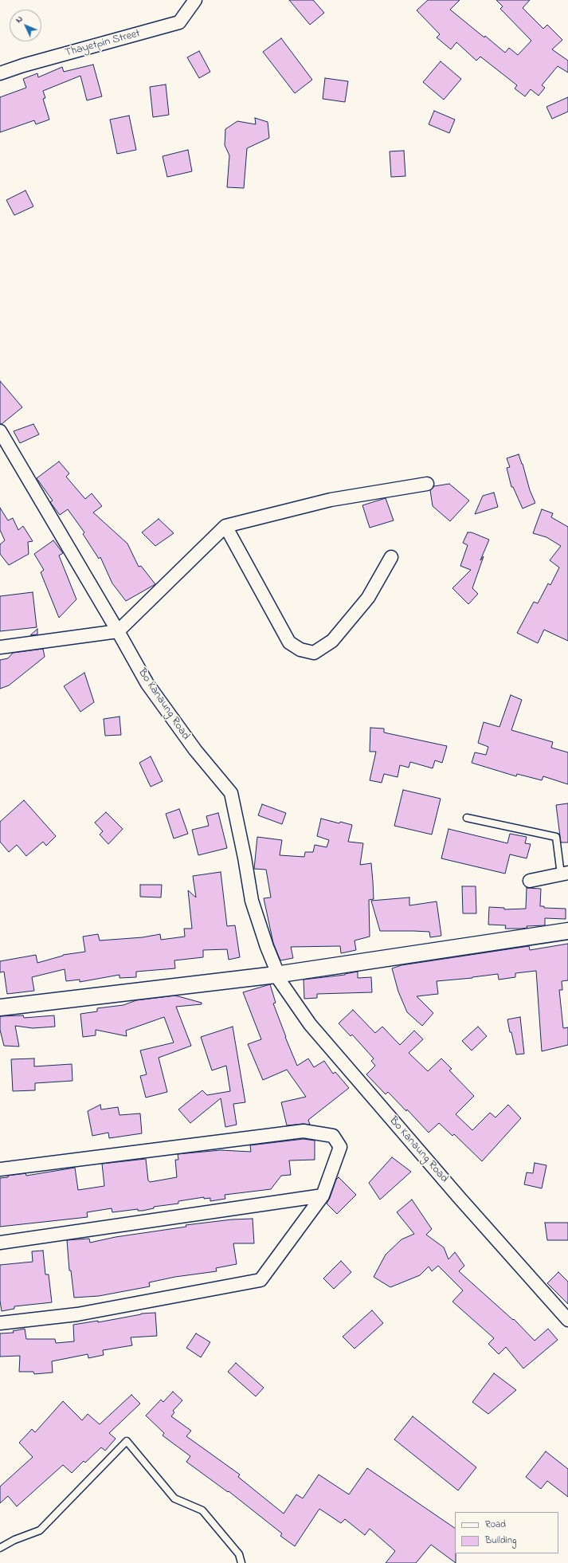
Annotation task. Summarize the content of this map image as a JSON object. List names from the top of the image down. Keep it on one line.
{"streets":{"street":["Thayetpin Street","Bo Kanaung Road"]},"legend":["Road","Building"],"north":"top left"}
